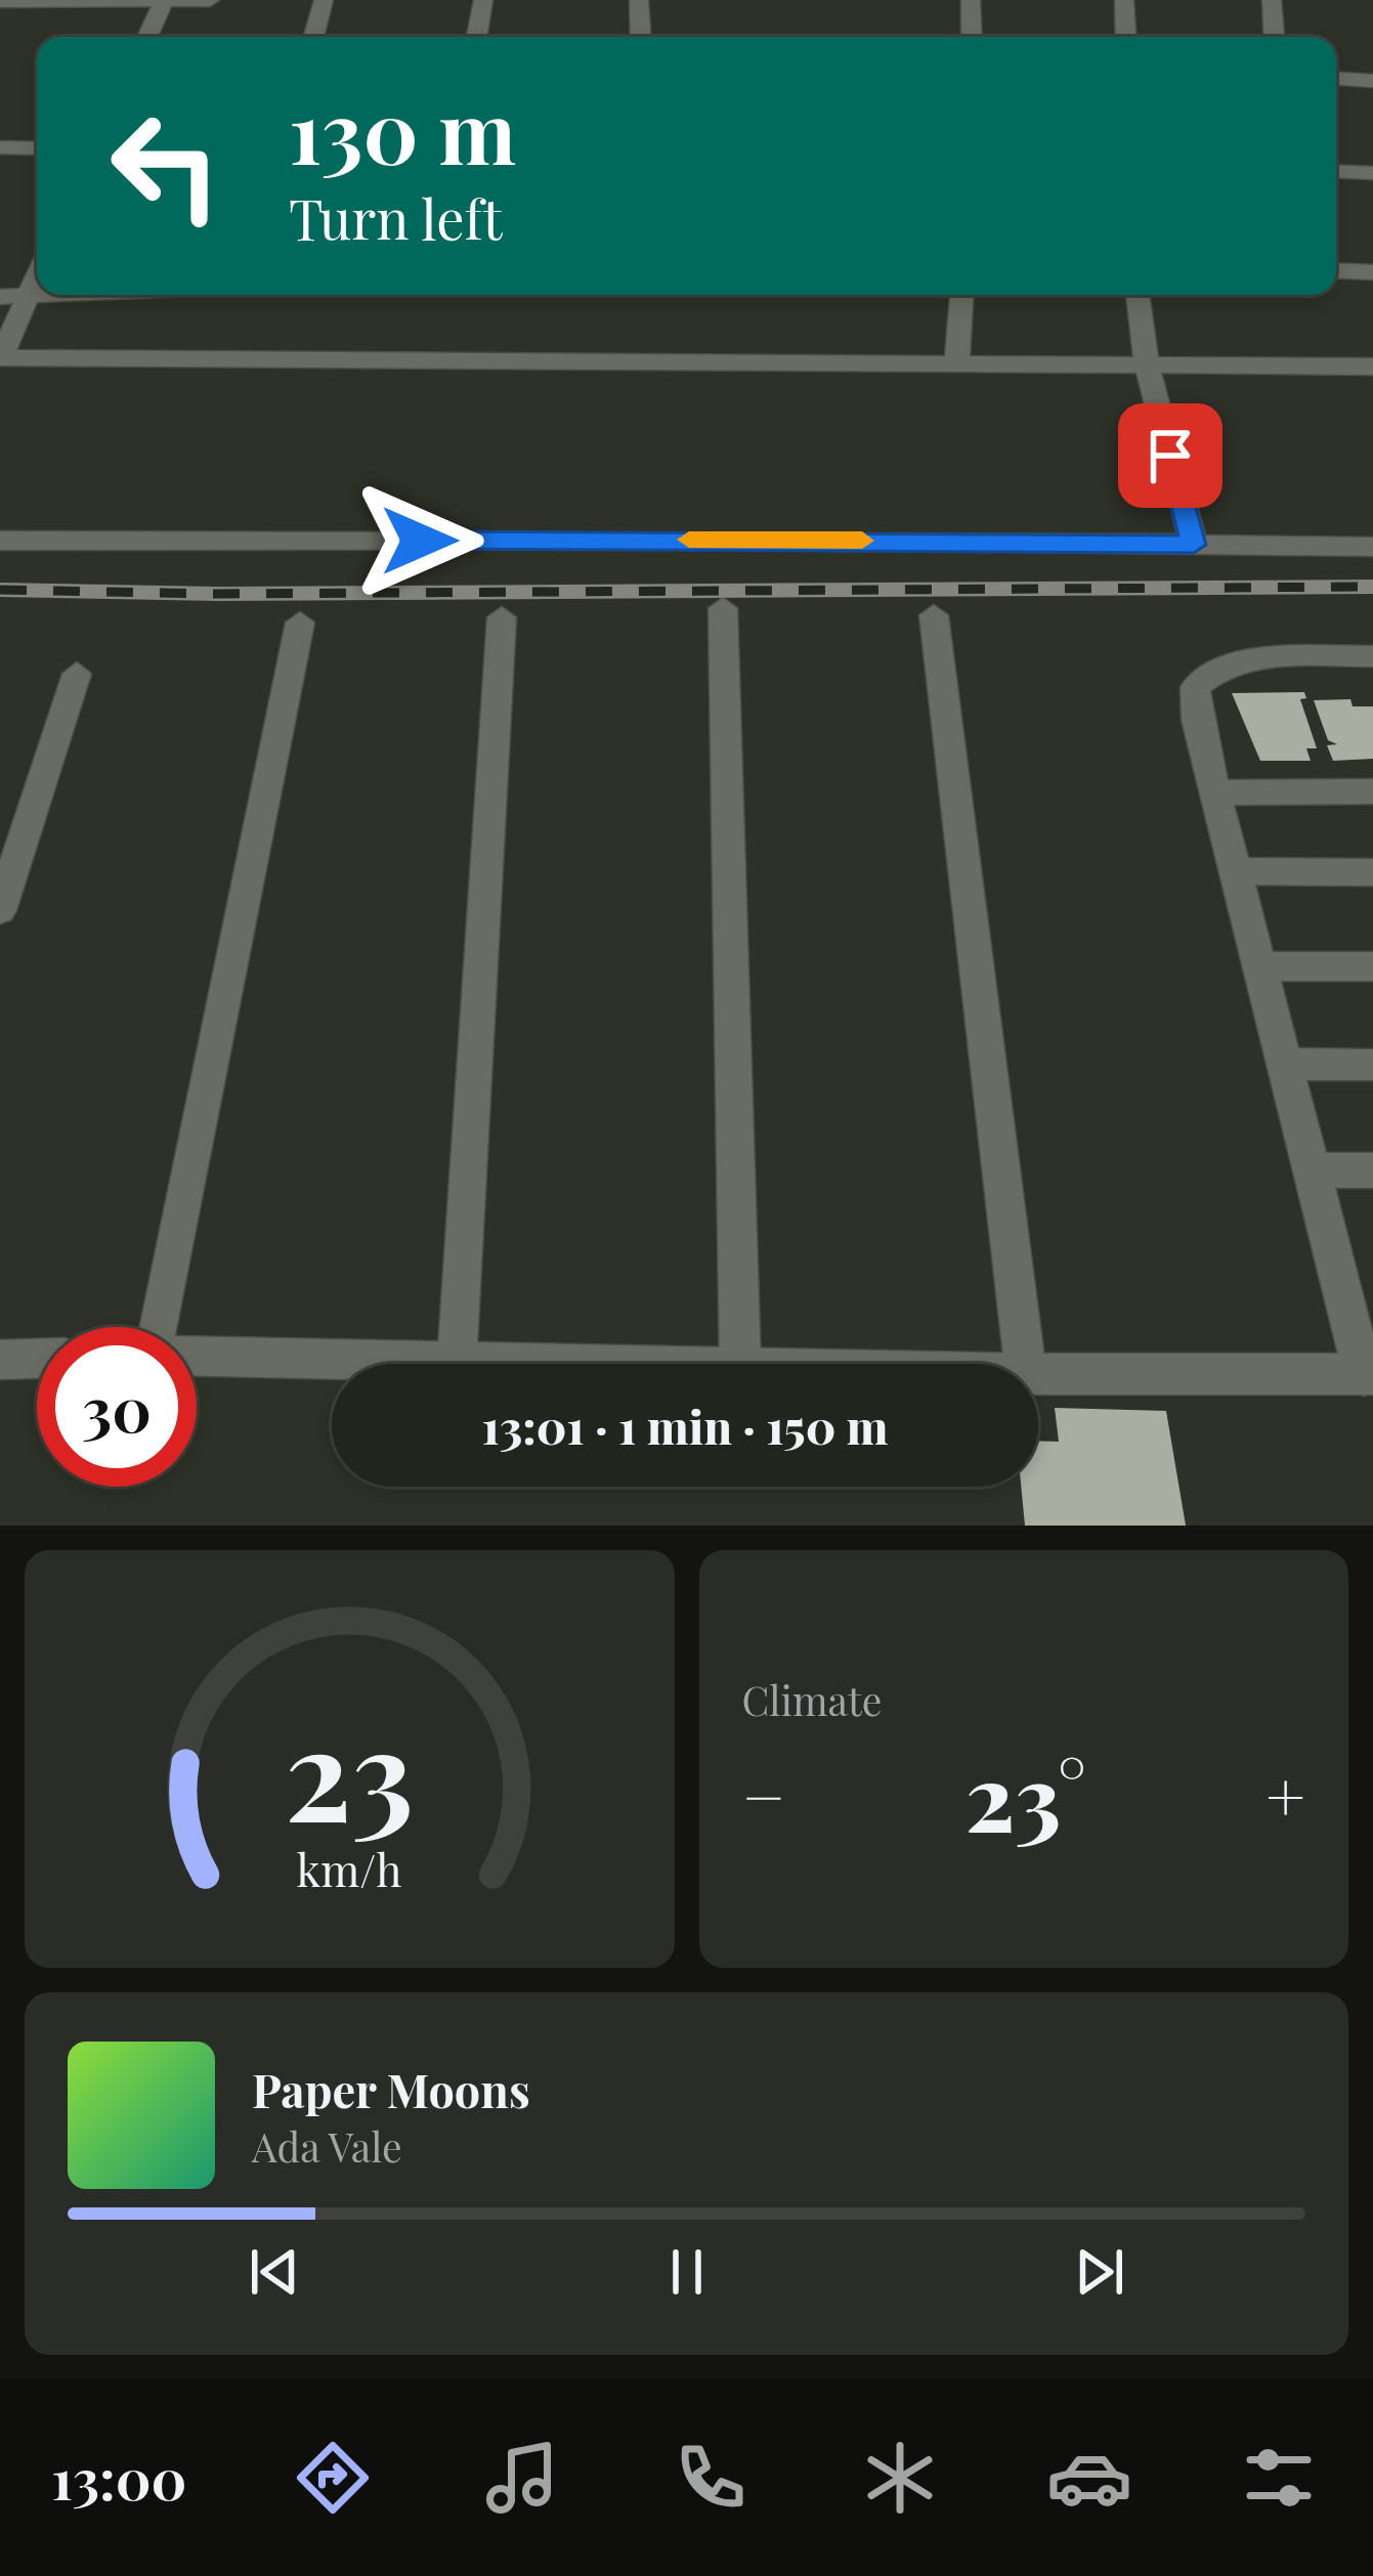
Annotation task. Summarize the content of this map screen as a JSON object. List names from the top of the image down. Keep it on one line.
{"page":{"turn":["130 m","Turn left"],"limit":"30","trip":"13:01 · 1 min · 150 m","tile":"Climate","heat":["−","23°","+"],"song":["Paper Moons","Ada Vale"],"tabs":"13:00","gauge":["23","km/h"]}}
